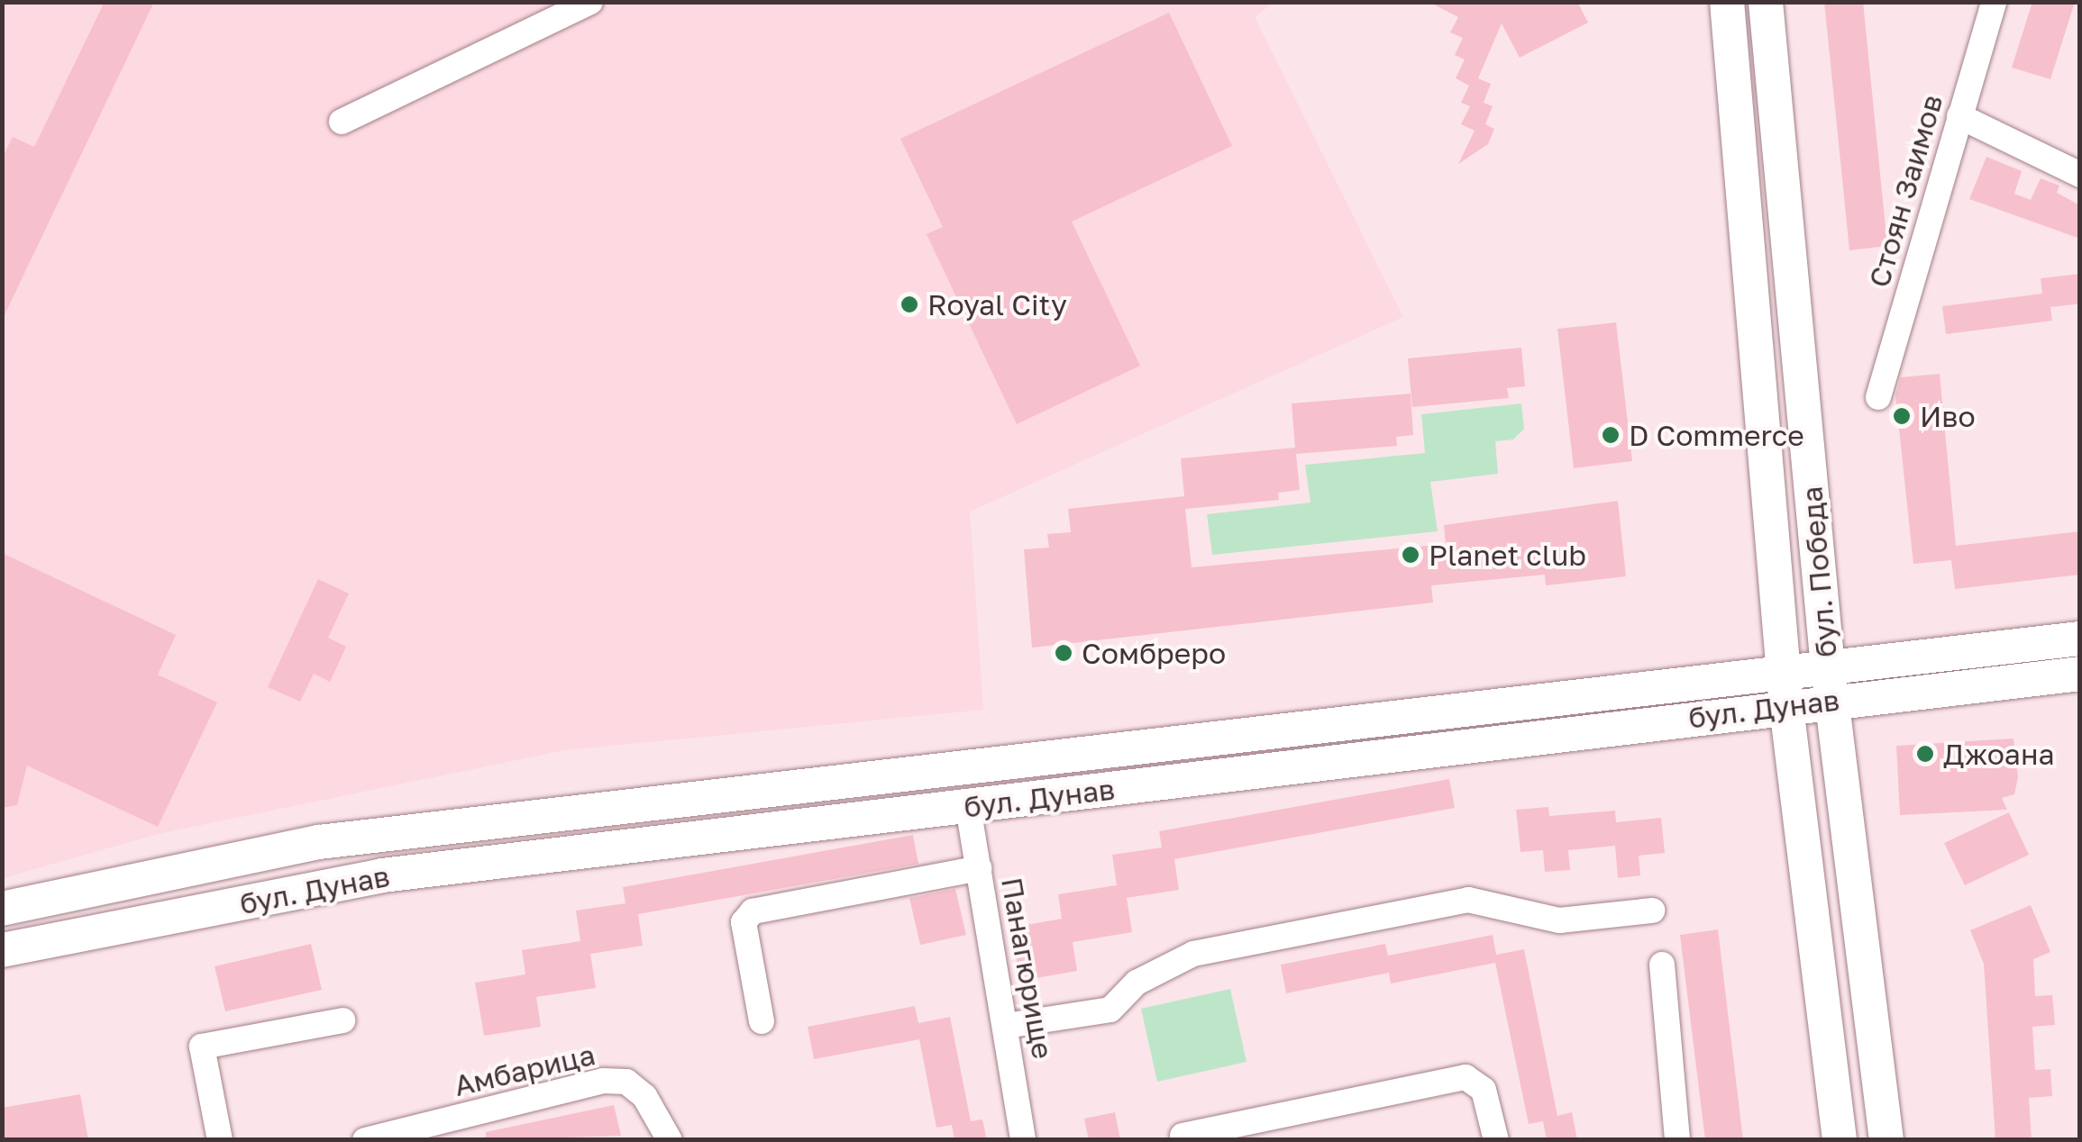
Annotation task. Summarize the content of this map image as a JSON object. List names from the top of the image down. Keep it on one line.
{"streets":{"main road":["бул. Победа","бул. Дунав"],"street":["Стоян Заимов","Панагюрище","Амбарица"]},"crossings":[["бул. Победа","бул. Дунав"],["бул. Дунав","Панагюрище"]],"places":["Royal City","Иво","D Commerce","Planet club","Сомбреро","Джоана"]}
